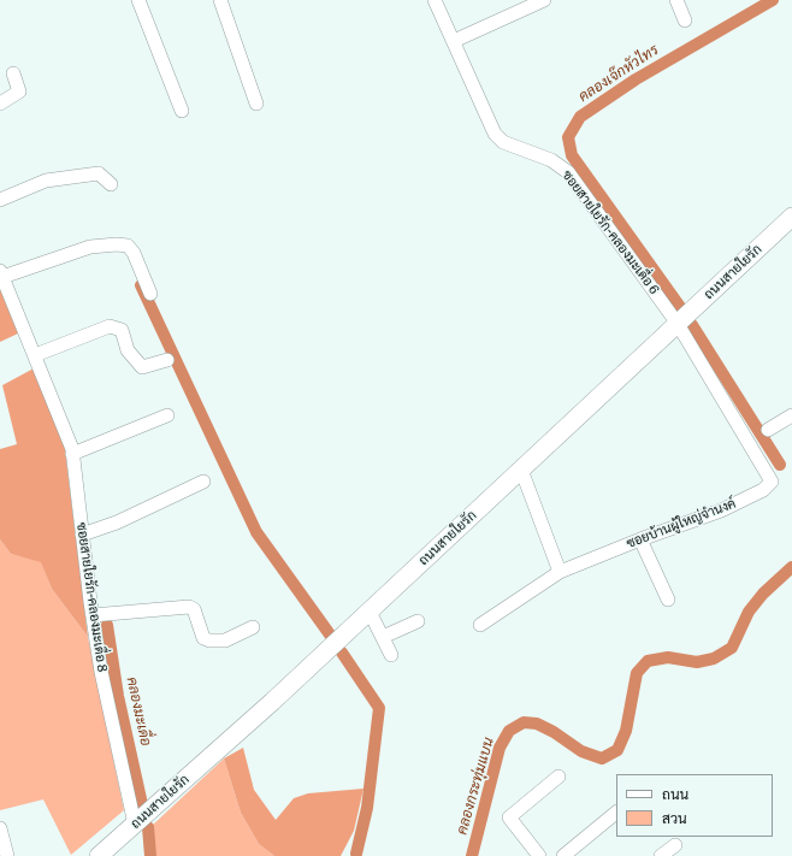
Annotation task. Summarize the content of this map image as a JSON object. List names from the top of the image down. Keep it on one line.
{"streets":{"street":["ซอยสายใยรัก-คลองมะเดื่อ 6","ถนนสายใยรัก","ซอยบ้านผู้ใหญ่จำนงค์","ซอยสายใยรัก-คลองมะเดื่อ 8"]},"crossings":[["ซอยสายใยรัก-คลองมะเดื่อ 6","ถนนสายใยรัก"],["ซอยสายใยรัก-คลองมะเดื่อ 6","ซอยบ้านผู้ใหญ่จำนงค์"],["ถนนสายใยรัก","ซอยบ้านผู้ใหญ่จำนงค์"],["ถนนสายใยรัก","ซอยสายใยรัก-คลองมะเดื่อ 8"]],"water":["คลองเจ๊กหัวไทร","คลองมะเดื่อ","คลองกระทุ่มแบน"],"legend":["ถนน","สวน"]}
